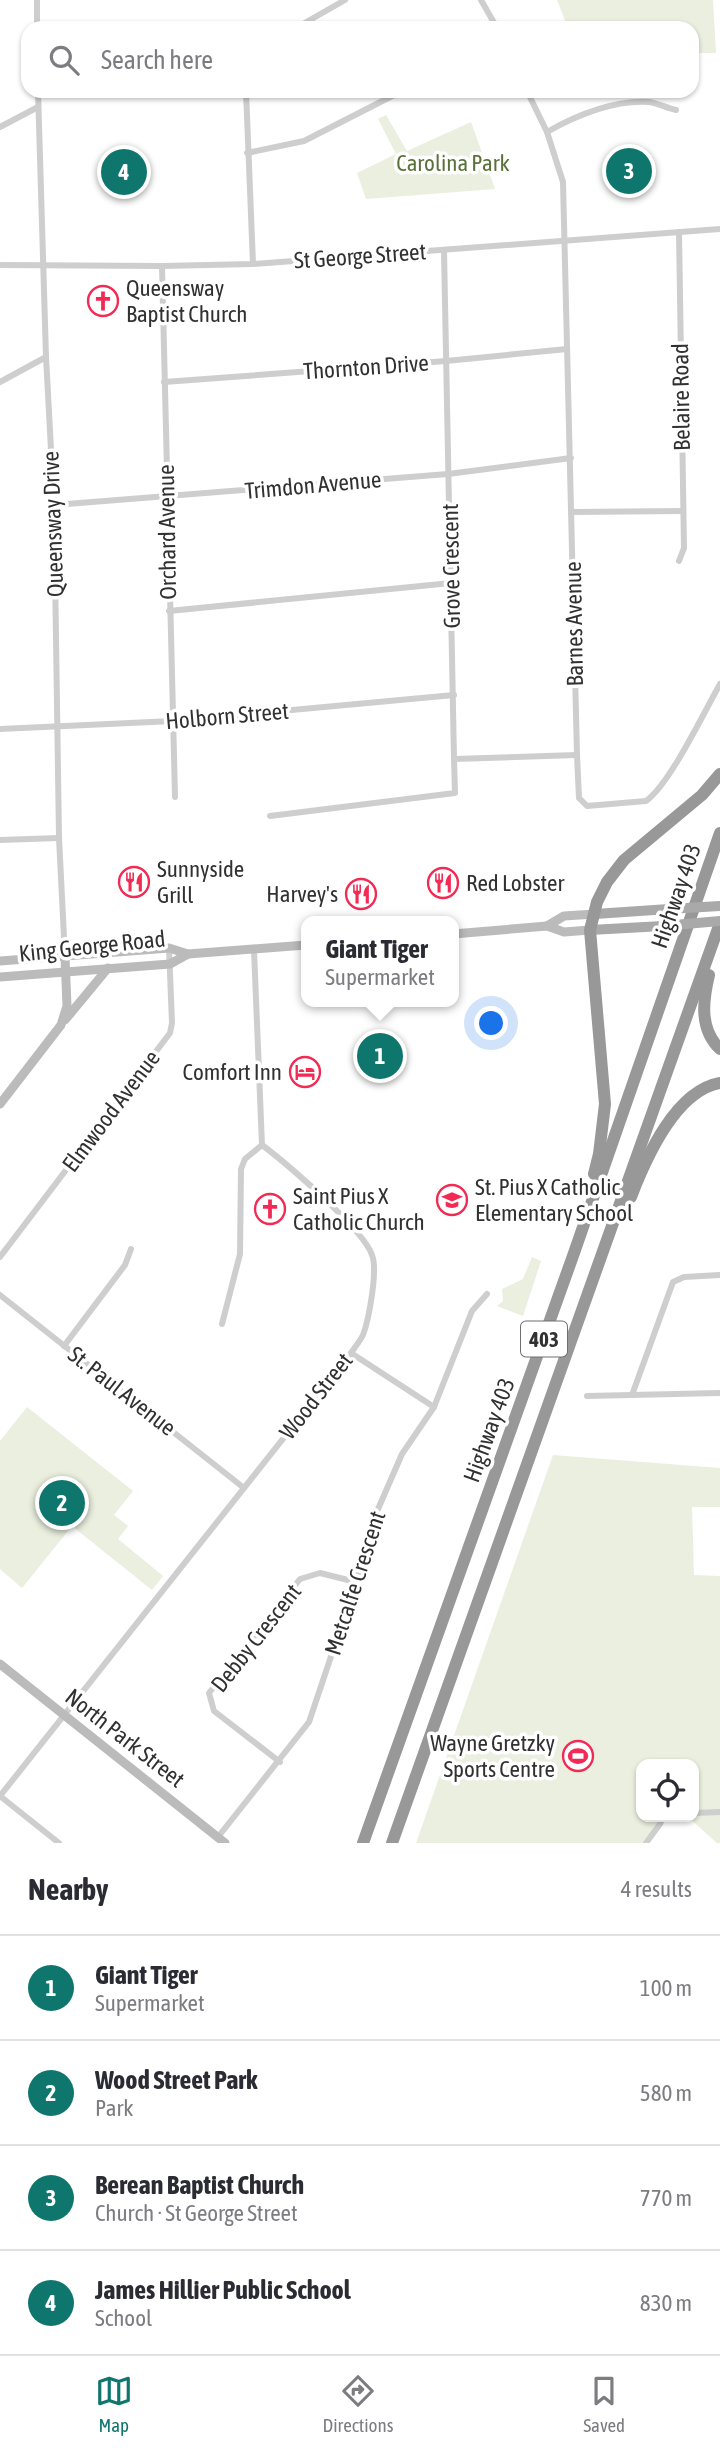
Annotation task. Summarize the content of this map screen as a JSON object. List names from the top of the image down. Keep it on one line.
{"streets":{"highway":["Highway 403","403"],"main road":["King George Road","North Park Street"],"street":["St George Street","Thornton Drive","Belaire Road","Trimdon Avenue","Queensway Drive","Orchard Avenue","Grove Crescent","Barnes Avenue","Holborn Street","Elmwood Avenue","St. Paul Avenue","Wood Street","Metcalfe Crescent","Debby Crescent"]},"crossings":[["St George Street","Belaire Road"],["St George Street","Queensway Drive"],["St George Street","Orchard Avenue"],["St George Street","Grove Crescent"],["St George Street","Barnes Avenue"],["Thornton Drive","Orchard Avenue"],["Thornton Drive","Grove Crescent"],["Thornton Drive","Barnes Avenue"],["Trimdon Avenue","Queensway Drive"],["Trimdon Avenue","Orchard Avenue"],["Trimdon Avenue","Grove Crescent"],["Trimdon Avenue","Barnes Avenue"],["Queensway Drive","Holborn Street"],["Queensway Drive","King George Road"],["Orchard Avenue","Holborn Street"],["Grove Crescent","Holborn Street"],["King George Road","Elmwood Avenue"],["St. Paul Avenue","Wood Street"],["Wood Street","North Park Street"],["Metcalfe Crescent","Debby Crescent"],["Metcalfe Crescent","North Park Street"]],"parks":["Carolina Park"],"places":{"church":["Queensway Baptist Church","Saint Pius X Catholic Church"],"restaurant":["Sunnyside Grill","Red Lobster","Harvey's"],"hotel":["Comfort Inn"],"school or university":["St. Pius X Catholic Elementary School"],"sports":["Wayne Gretzky Sports Centre"]},"page":{"search":"Search here","pins":["3","4","1","2"],"popup":["Giant Tiger","Supermarket"],"heading":["Nearby","4 results"],"list":[{"mark":"1","name":"Giant Tiger","note":"Supermarket","value":"100 m"},{"mark":"2","name":"Wood Street Park","note":"Park","value":"580 m"},{"mark":"3","name":"Berean Baptist Church","note":"Church · St George Street","value":"770 m"},{"mark":"4","name":"James Hillier Public School","note":"School","value":"830 m"}],"nav":["Map","Directions","Saved"]}}
